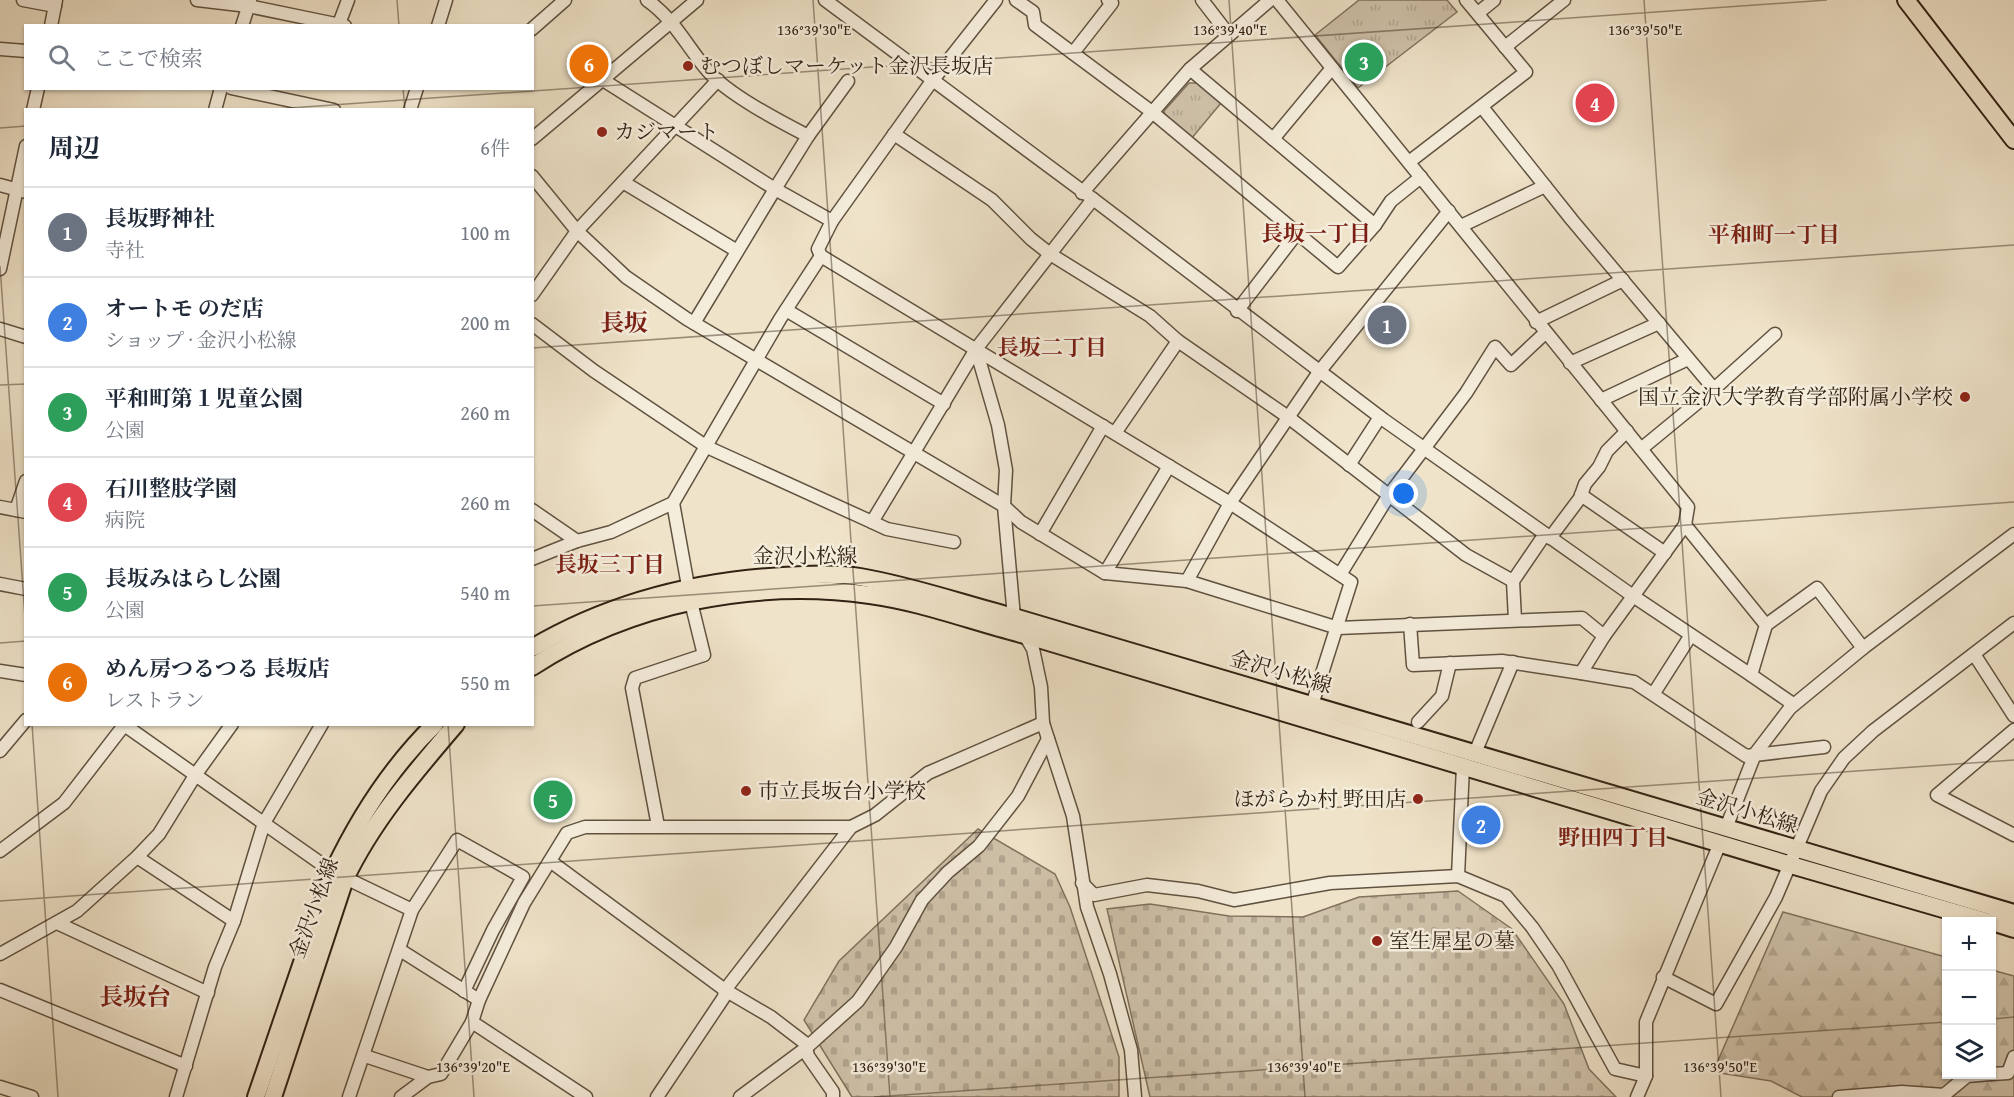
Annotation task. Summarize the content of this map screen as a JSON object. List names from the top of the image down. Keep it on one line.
{"streets":{"main road":["金沢小松線"]},"districts":["長坂一丁目","平和町一丁目","長坂","長坂二丁目","長坂三丁目","野田四丁目","長坂台"],"places":["むつぼしマーケット金沢長坂店","カジマート","国立金沢大学教育学部附属小学校","市立長坂台小学校","ほがらか村 野田店","室生犀星の墓"],"page":{"search":"ここで検索","pins":["3","6","4","1","5","2"],"heading":["周辺","6件"],"list":[{"mark":"1","name":"長坂野神社","note":"寺社","value":"100 m"},{"mark":"2","name":"オートモ のだ店","note":"ショップ · 金沢小松線","value":"200 m"},{"mark":"3","name":"平和町第１児童公園","note":"公園","value":"260 m"},{"mark":"4","name":"石川整肢学園","note":"病院","value":"260 m"},{"mark":"5","name":"長坂みはらし公園","note":"公園","value":"540 m"},{"mark":"6","name":"めん房つるつる 長坂店","note":"レストラン","value":"550 m"}],"map_buttons":["+","−"]},"coordinates":["136°39'30\"E","136°39'40\"E","136°39'50\"E","136°39'20\"E"]}
